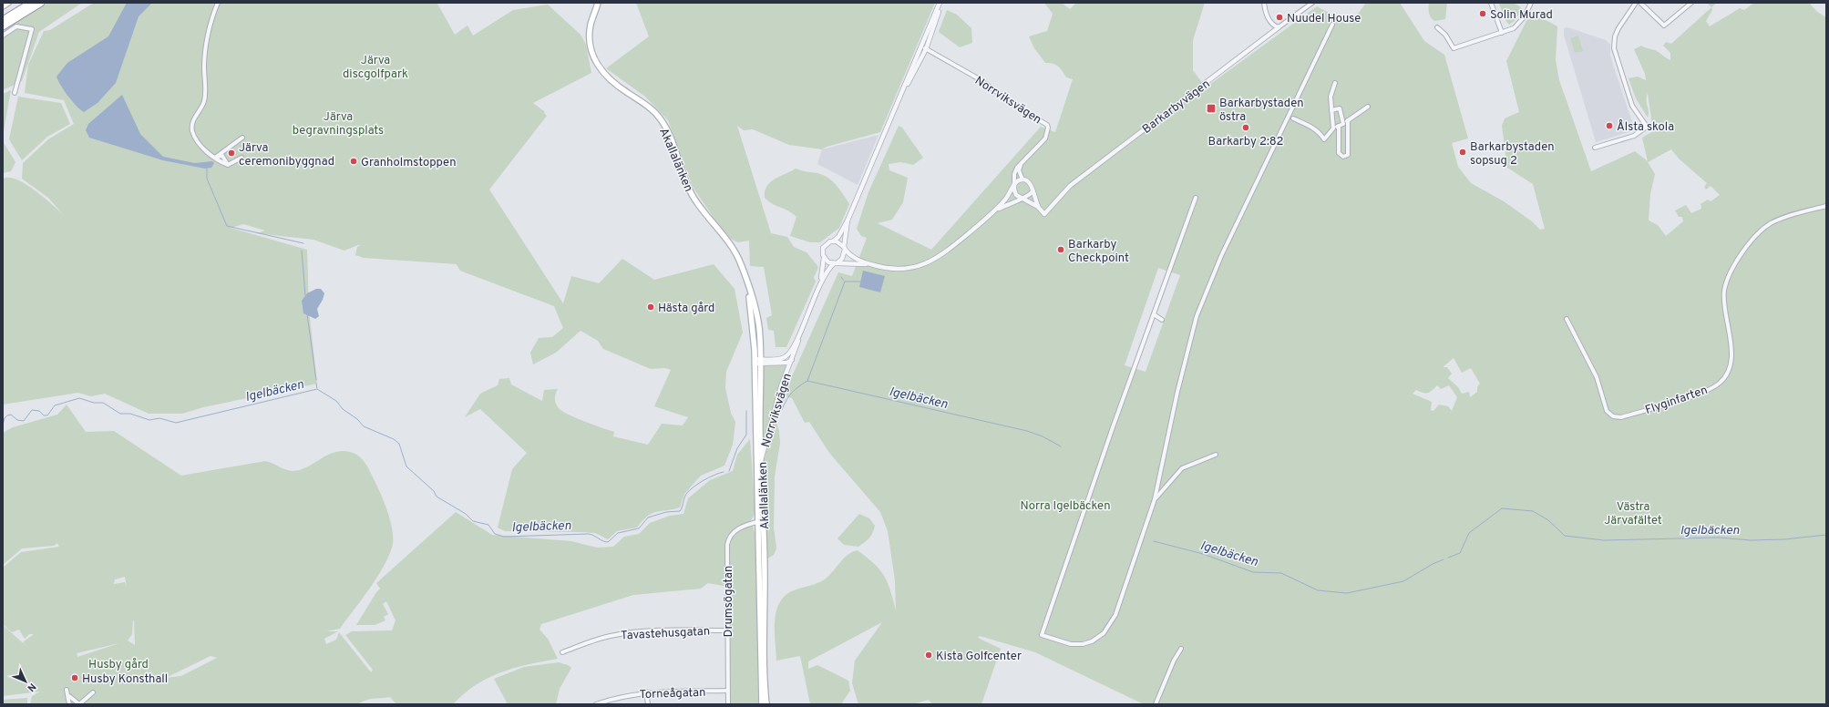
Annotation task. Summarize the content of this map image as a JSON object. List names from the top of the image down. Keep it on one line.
{"streets":{"main road":["Akallalänken"],"street":["Norrviksvägen","Barkarbyvägen","Flyginfarten","Drumsögatan","Tavastehusgatan","Torneågatan"]},"crossings":[["Norrviksvägen","Akallalänken"],["Akallalänken","Drumsögatan"],["Drumsögatan","Tavastehusgatan"],["Drumsögatan","Torneågatan"]],"water":["Igelbäcken"],"parks":["Järva discgolfpark","Järva begravningsplats","Norra Igelbäcken","Västra Järvafältet","Husby gård"],"places":{"other":["Solin Murad","Nuudel House","Ålsta skola","Barkarby 2:82","Barkarbystaden sopsug 2","Järva ceremonibyggnad","Granholmstoppen","Barkarby Checkpoint","Hästa gård","Kista Golfcenter","Husby Konsthall"],"transit":["Barkarbystaden östra"]},"north":"bottom right"}
